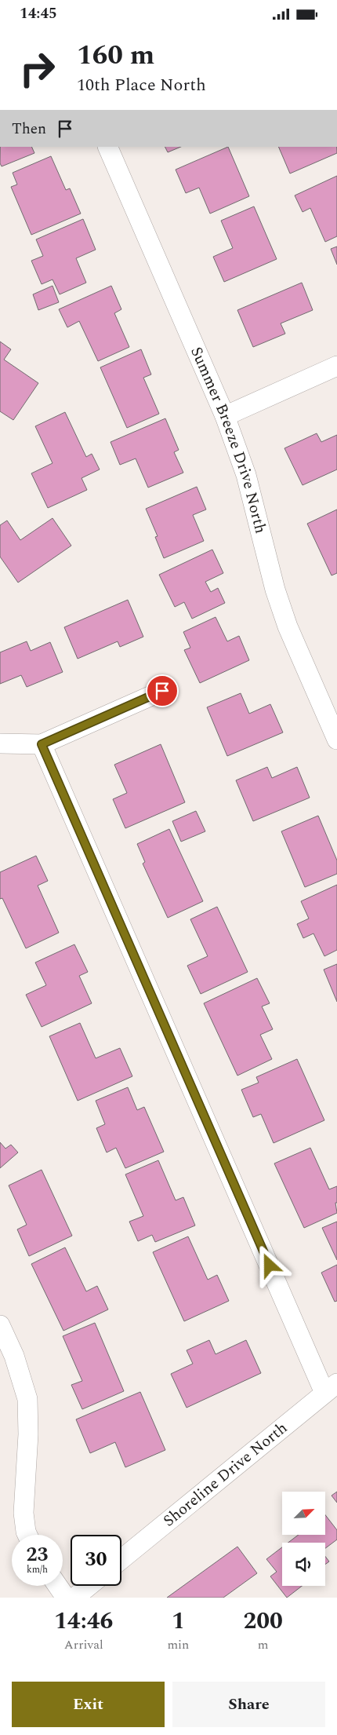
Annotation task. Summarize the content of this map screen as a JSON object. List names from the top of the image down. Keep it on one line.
{"streets":{"street":["Summer Breeze Drive North","Shoreline Drive North"]},"north":"top right","page":{"status":"14:45","turn":["160 m","10th Place North"],"then":"Then","speed":"23 km/h","limit":"30","eta":["14:46","Arrival","1","min","200","m"],"buttons":["Exit","Share"]}}
